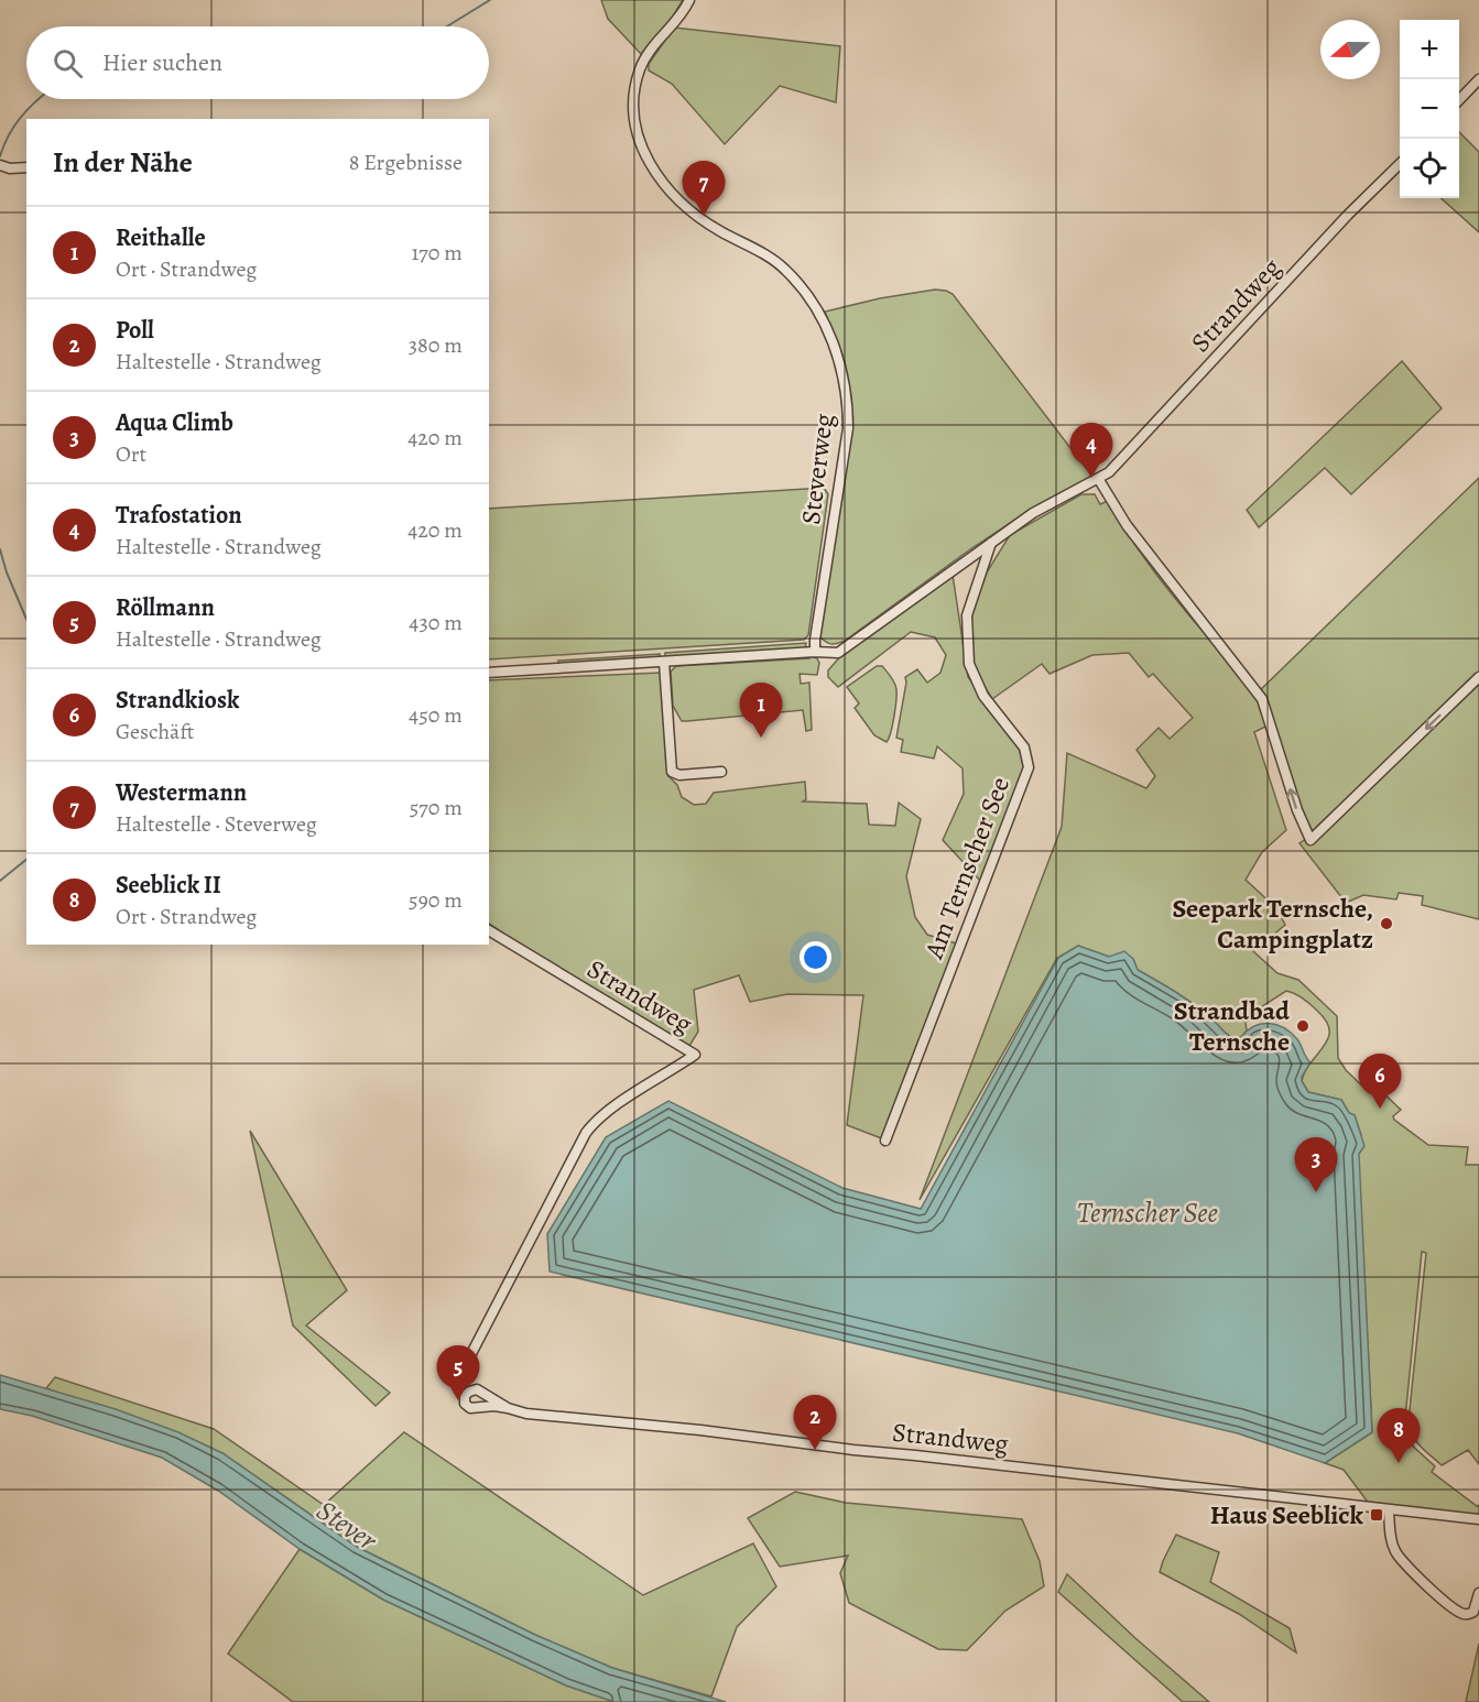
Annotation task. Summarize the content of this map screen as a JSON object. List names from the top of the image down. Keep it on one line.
{"streets":{"street":["Strandweg","Steverweg","Am Ternscher See"]},"crossings":[["Strandweg","Steverweg"],["Strandweg","Am Ternscher See"]],"water":["Ternscher See","Stever"],"places":{"other":["Seepark Ternsche, Campingplatz","Strandbad Ternsche"],"transit":["Haus Seeblick"]},"north":"left","page":{"map_buttons":["+","−"],"search":"Hier suchen","heading":["In der Nähe","8 Ergebnisse"],"pins":["7","4","1","6","3","5","2","8"],"list":[{"mark":"1","name":"Reithalle","note":"Ort · Strandweg","value":"170 m"},{"mark":"2","name":"Poll","note":"Haltestelle · Strandweg","value":"380 m"},{"mark":"3","name":"Aqua Climb","note":"Ort","value":"420 m"},{"mark":"4","name":"Trafostation","note":"Haltestelle · Strandweg","value":"420 m"},{"mark":"5","name":"Röllmann","note":"Haltestelle · Strandweg","value":"430 m"},{"mark":"6","name":"Strandkiosk","note":"Geschäft","value":"450 m"},{"mark":"7","name":"Westermann","note":"Haltestelle · Steverweg","value":"570 m"},{"mark":"8","name":"Seeblick II","note":"Ort · Strandweg","value":"590 m"}]}}
